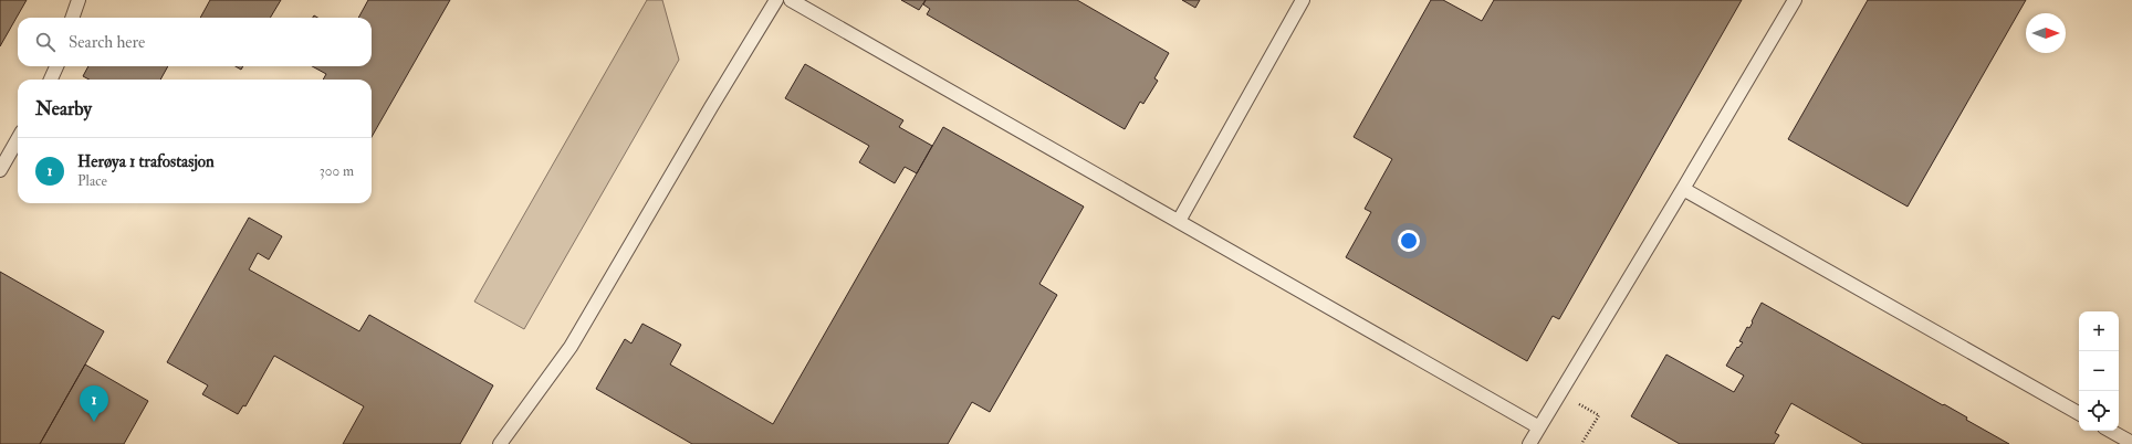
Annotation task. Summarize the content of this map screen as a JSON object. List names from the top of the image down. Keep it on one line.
{"north":"right","page":{"search":"Search here","heading":"Nearby","list":[{"mark":"1","name":"Herøya 1 trafostasjon","note":"Place","value":"300 m"}],"map_buttons":["+","−"],"pins":"1"}}
